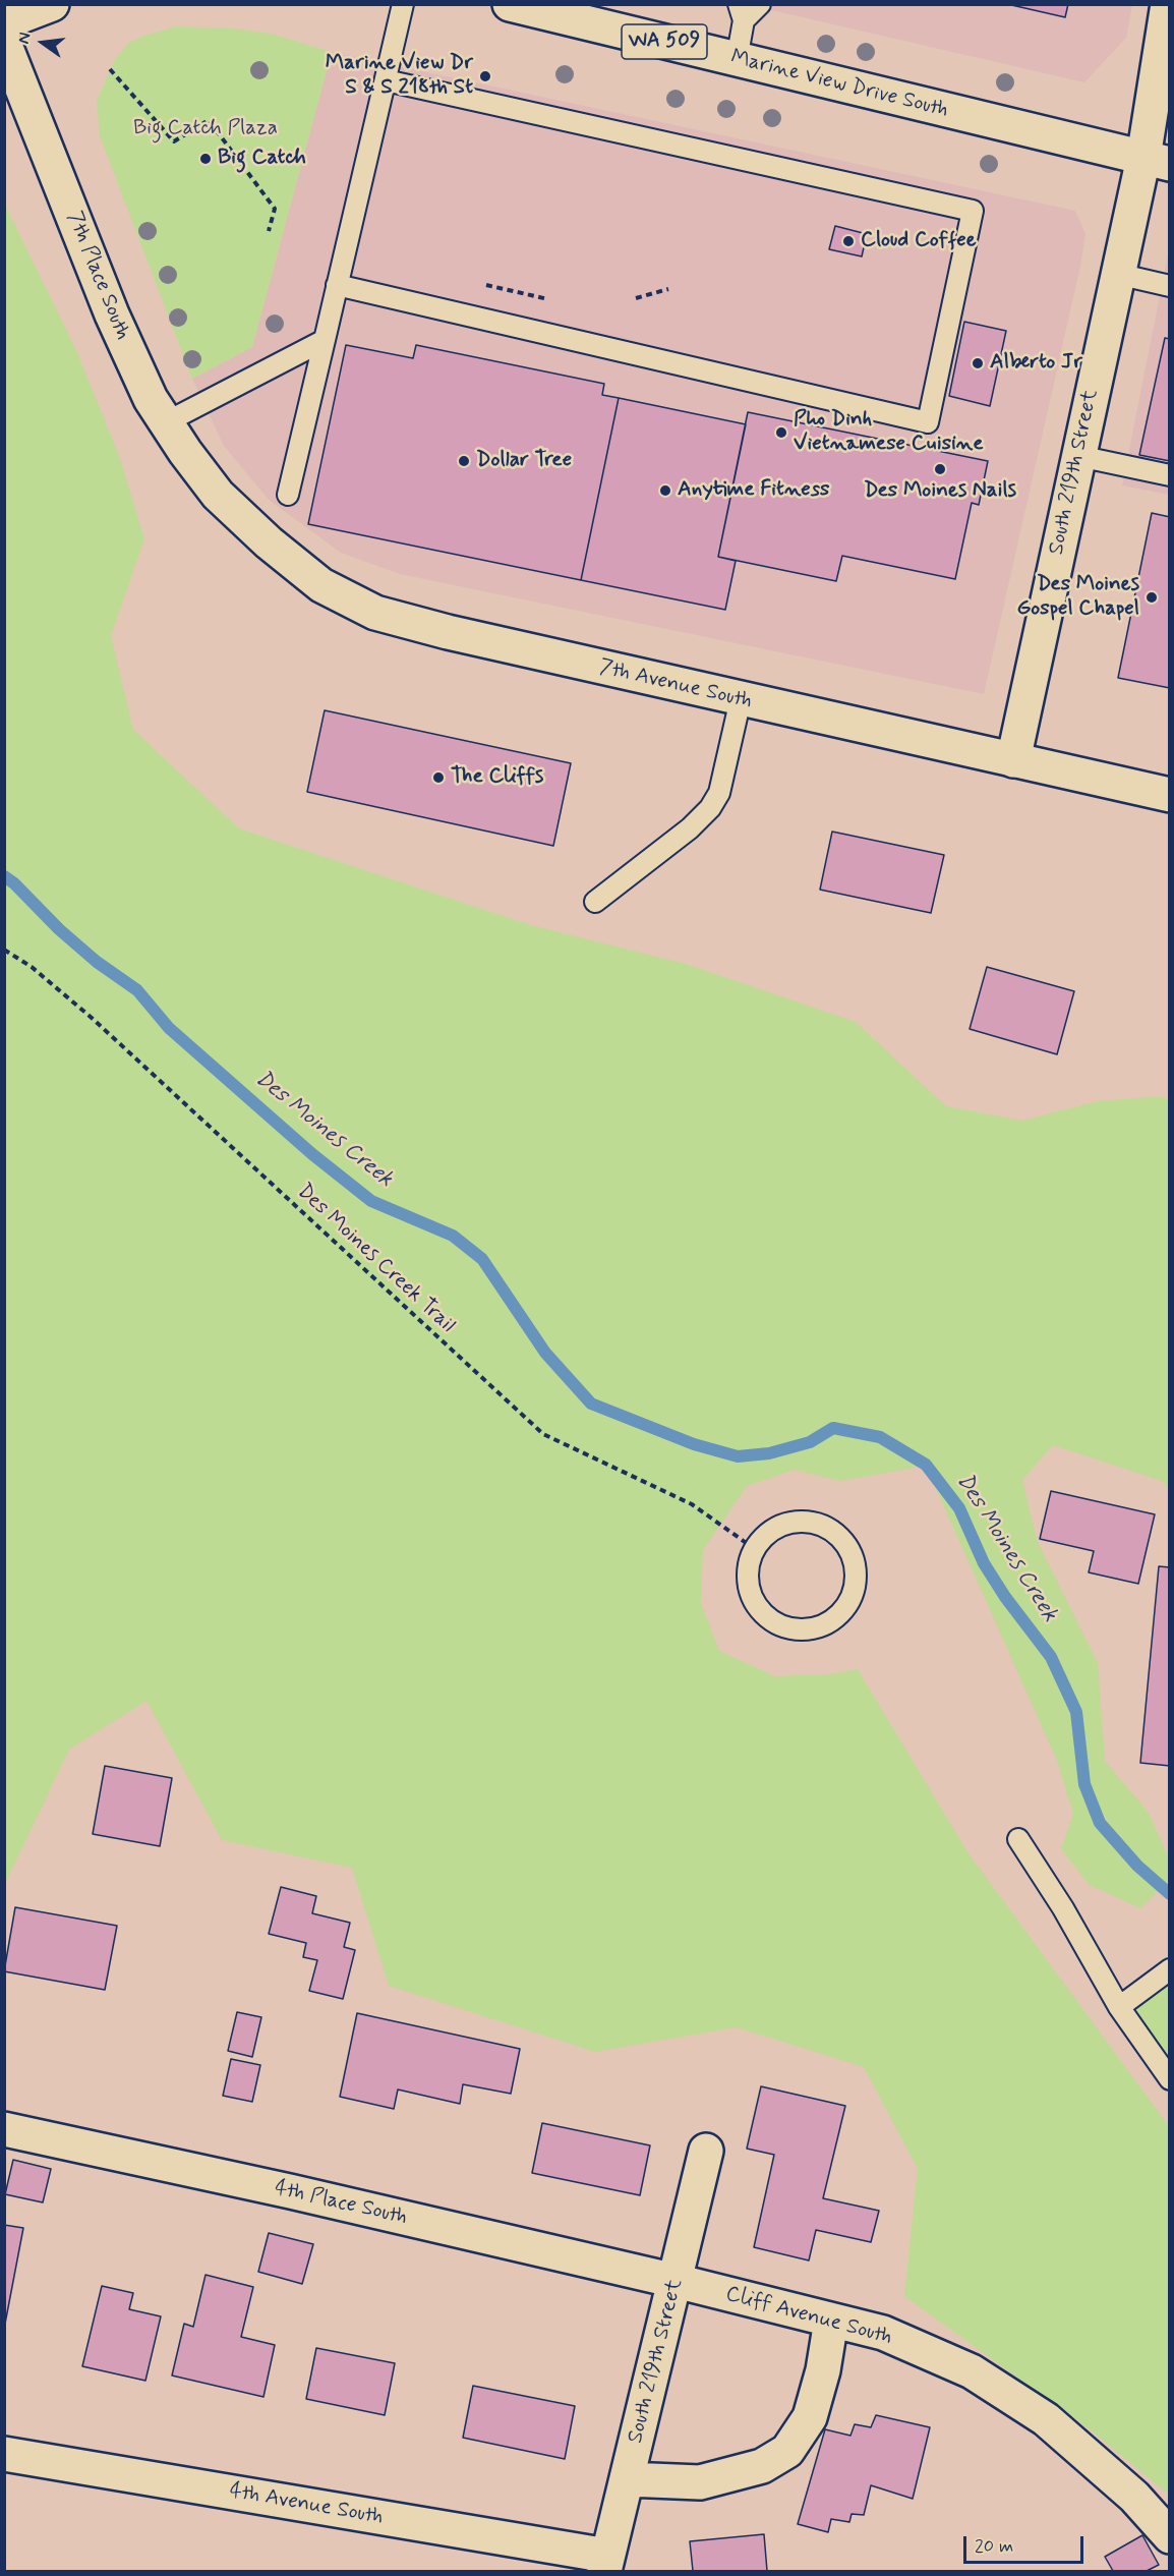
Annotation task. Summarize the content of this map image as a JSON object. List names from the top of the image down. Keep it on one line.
{"streets":{"street":["WA 509","Marine View Drive South","7th Place South","South 219th Street","7th Avenue South","4th Place South","Cliff Avenue South","4th Avenue South"],"path":["Des Moines Creek Trail"]},"crossings":[["Marine View Drive South","South 219th Street"],["7th Place South","7th Avenue South"],["South 219th Street","7th Avenue South"],["South 219th Street","4th Place South"],["South 219th Street","Cliff Avenue South"],["South 219th Street","4th Avenue South"],["4th Place South","Cliff Avenue South"]],"water":["Des Moines Creek"],"parks":["Big Catch Plaza"],"places":["Marine View Dr S & S 218th St","Big Catch","Cloud Coffee","Alberto Jr","Pho Dinh Vietnamese Cuisine","Dollar Tree","Des Moines Nails","Anytime Fitness","Des Moines Gospel Chapel","The Cliffs"],"scale_bar":"20 m","north":"left"}
